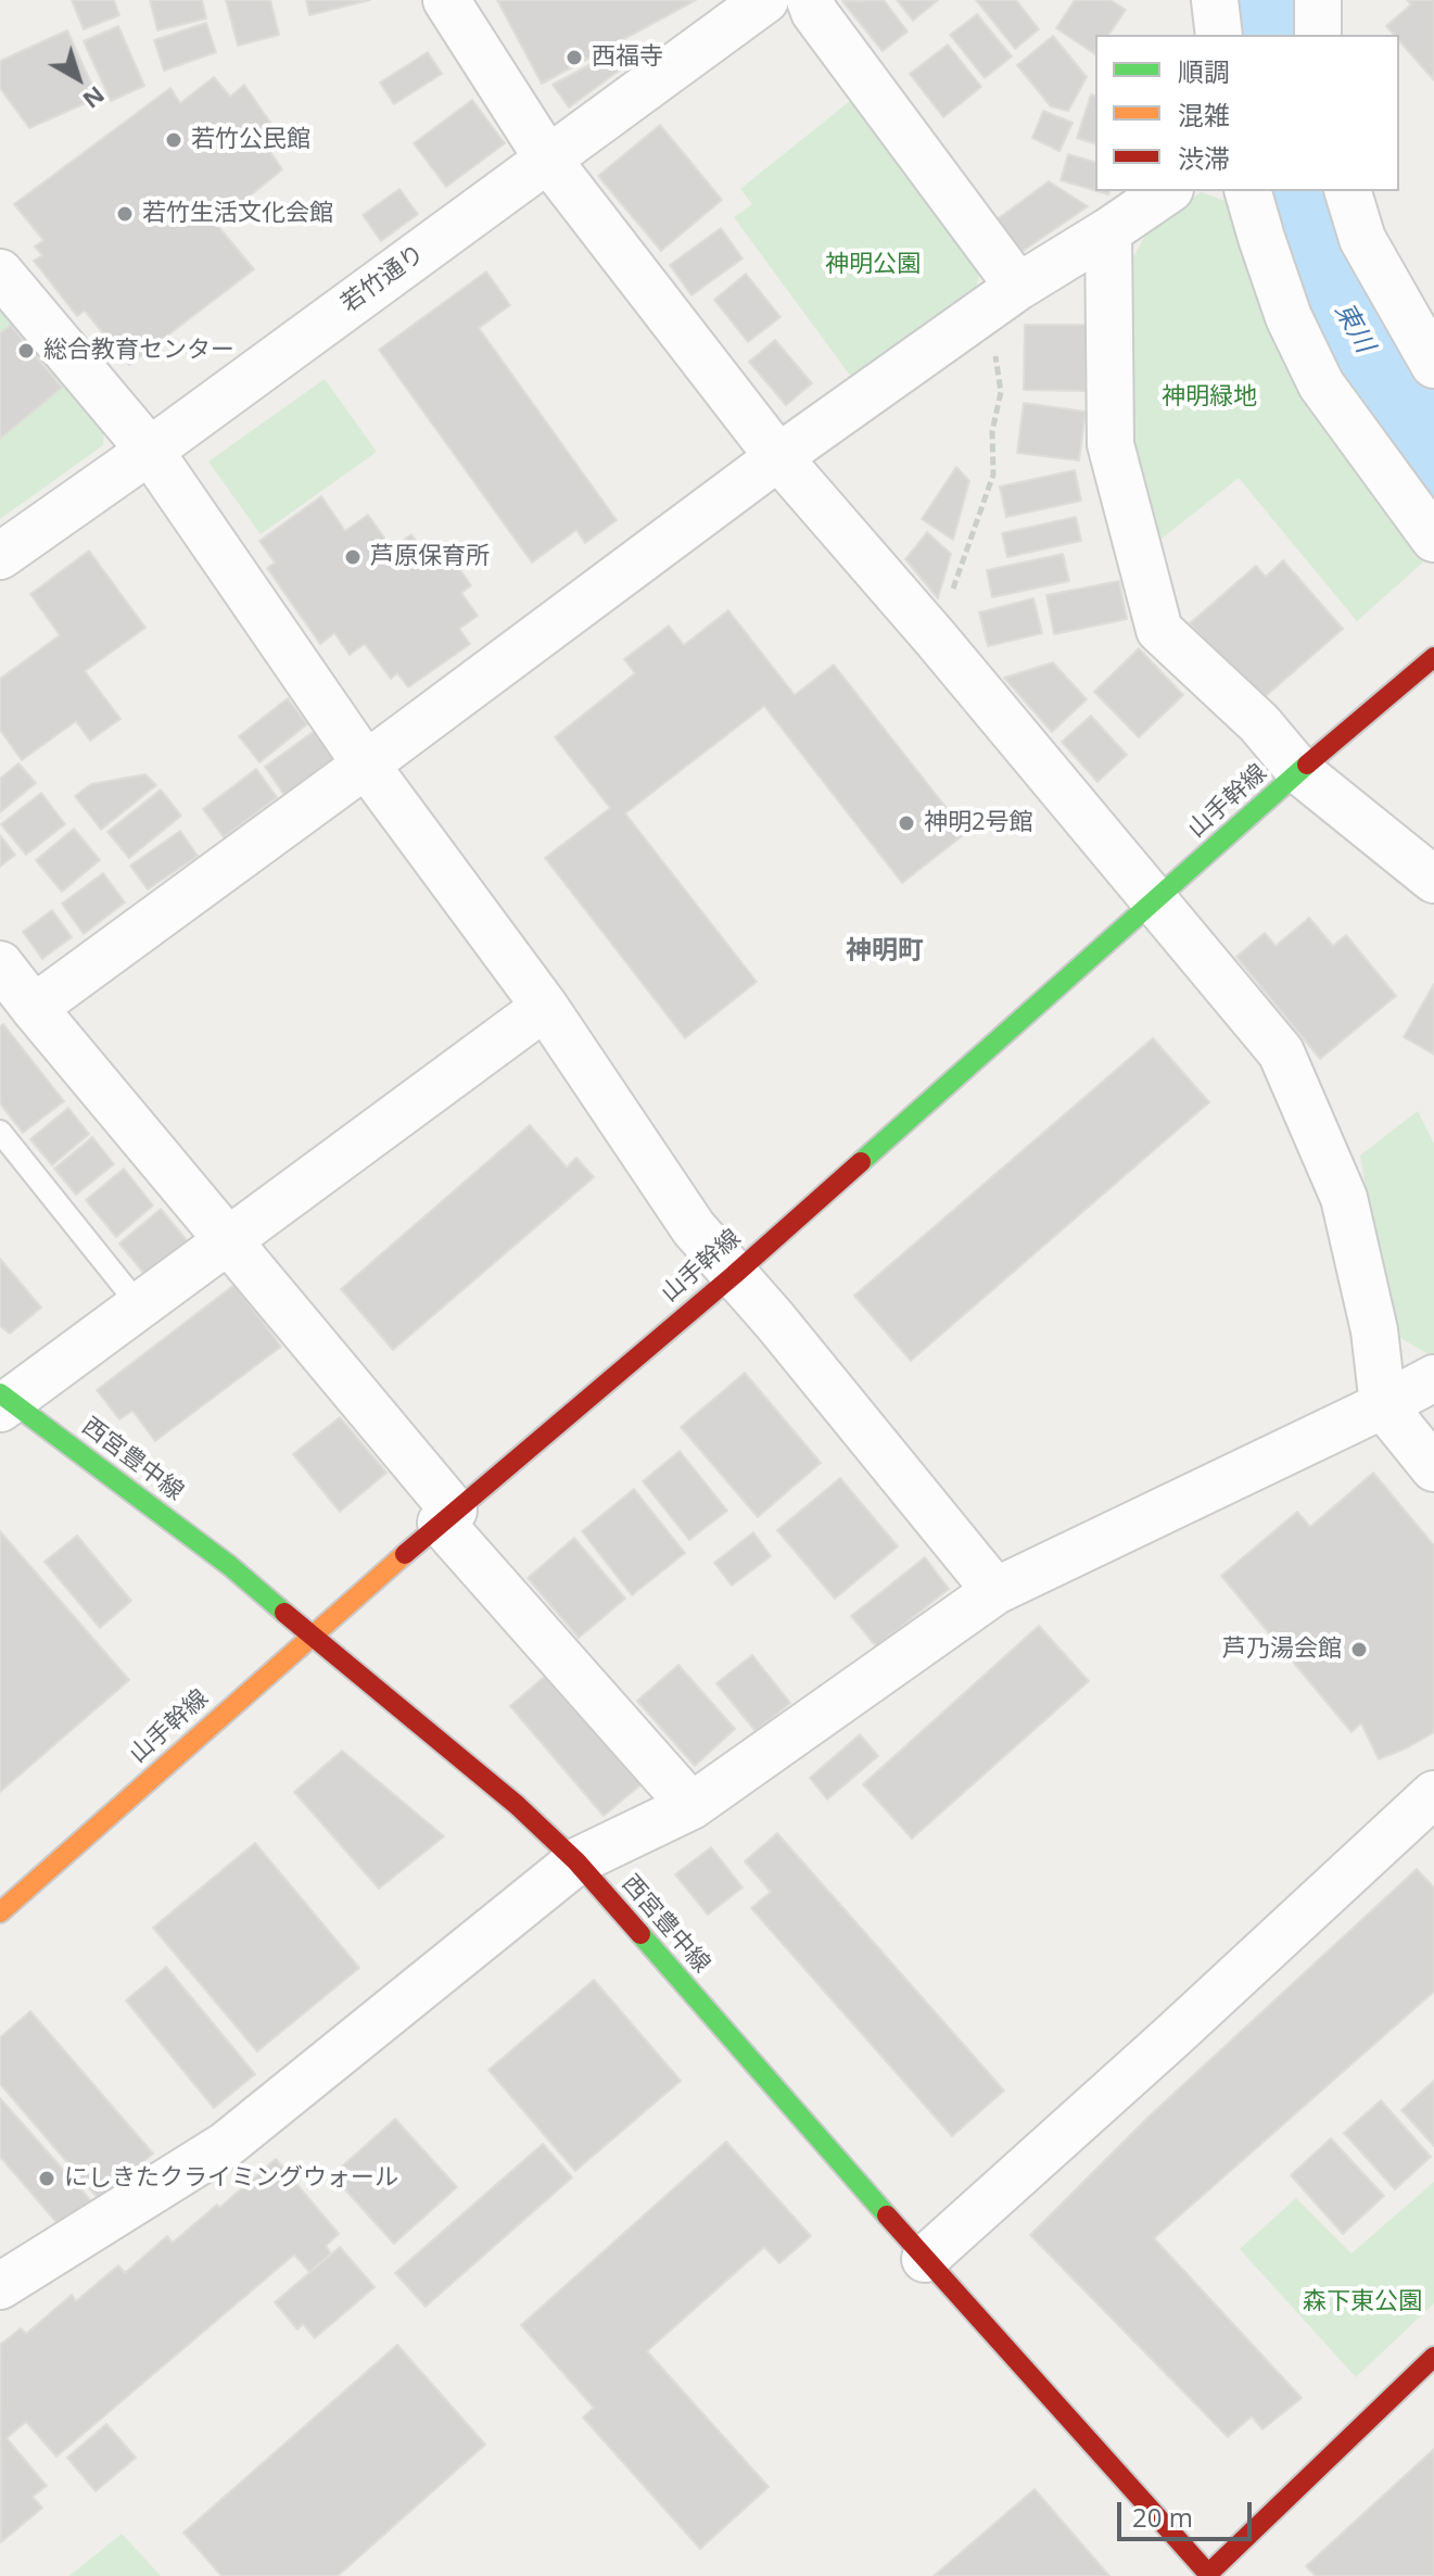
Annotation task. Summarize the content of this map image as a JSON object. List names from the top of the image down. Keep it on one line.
{"streets":{"street":["若竹通り","山手幹線","西宮豊中線"]},"crossings":[["山手幹線","西宮豊中線"]],"districts":["神明町"],"water":["東川"],"parks":["神明公園","神明緑地","森下東公園"],"places":["西福寺","若竹公民館","若竹生活文化会館","総合教育センター","芦原保育所","神明2号館","芦乃湯会館","にしきたクライミングウォール"],"legend":["順調","混雑","渋滞"],"scale_bar":"20 m","north":"bottom right"}
